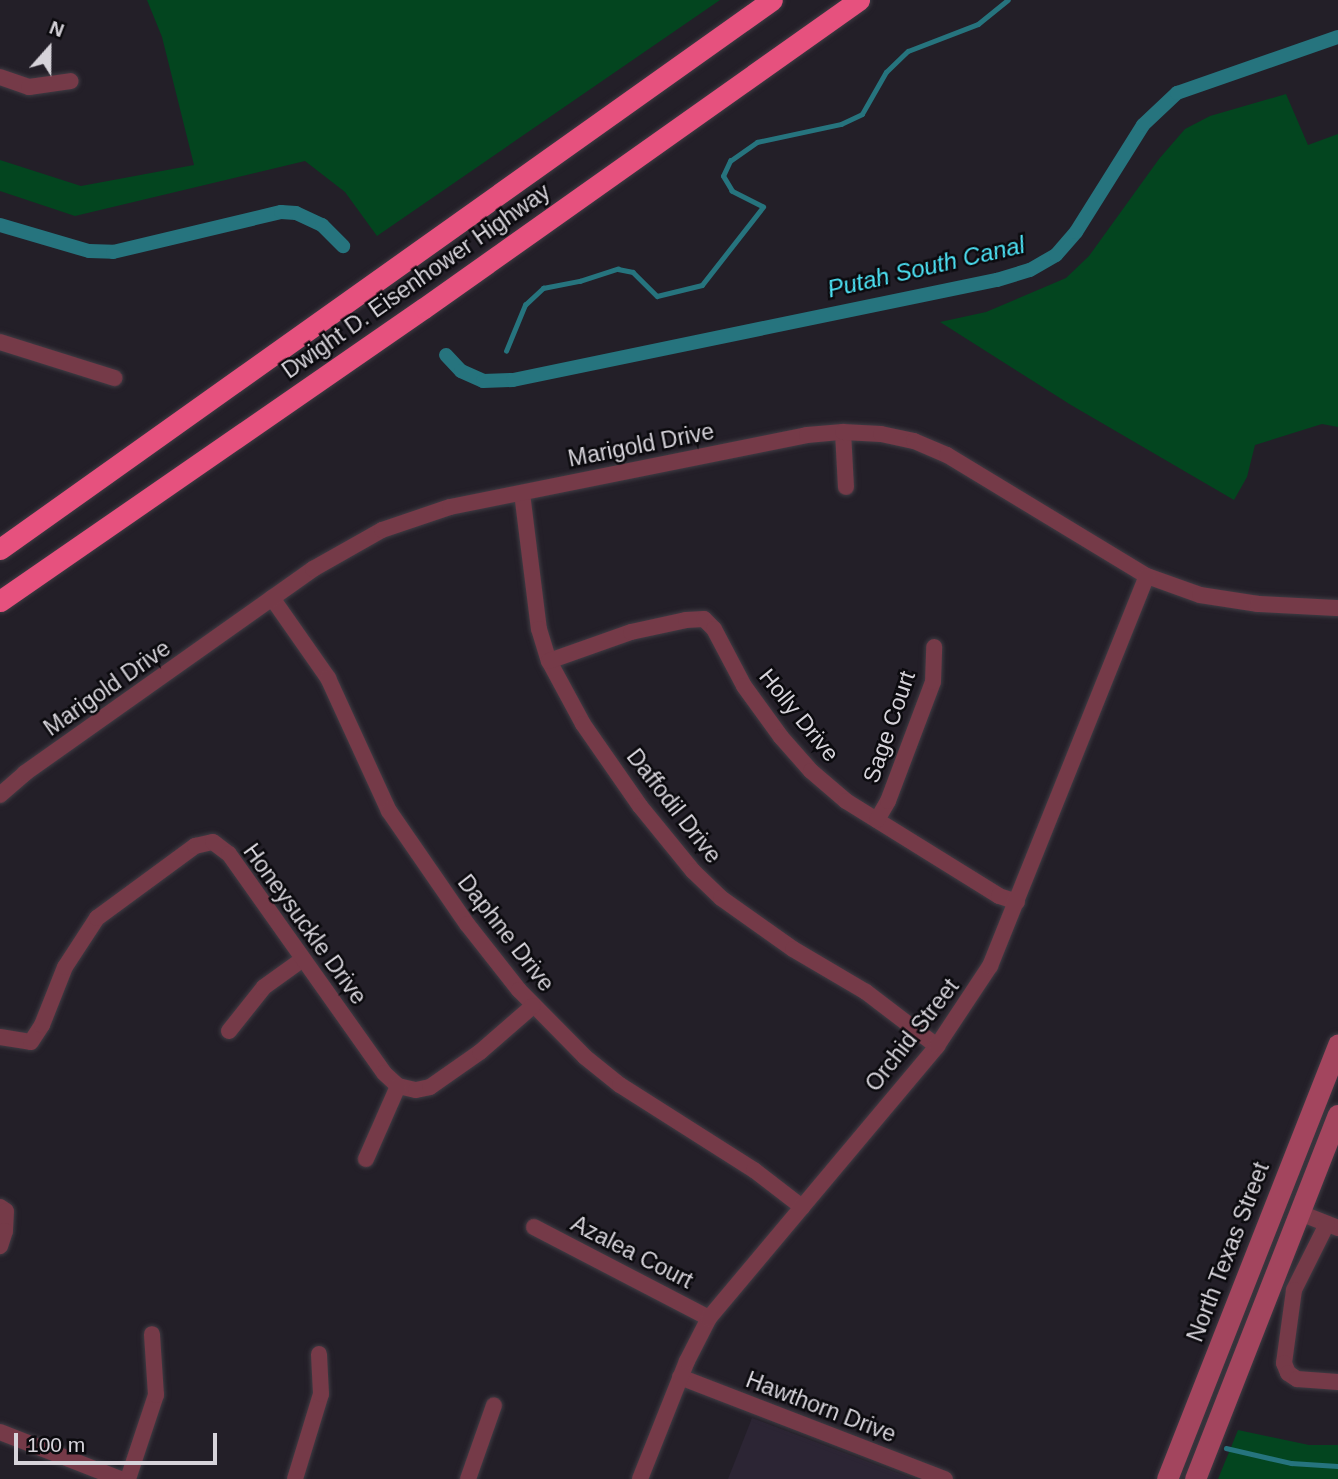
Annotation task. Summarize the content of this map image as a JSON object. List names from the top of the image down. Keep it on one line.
{"streets":{"highway":["Dwight D. Eisenhower Highway"],"main road":["North Texas Street"],"street":["Marigold Drive","Holly Drive","Sage Court","Daffodil Drive","Honeysuckle Drive","Daphne Drive","Orchid Street","Azalea Court","Hawthorn Drive"]},"crossings":[["Marigold Drive","Daffodil Drive"],["Marigold Drive","Daphne Drive"],["Marigold Drive","Orchid Street"],["Holly Drive","Sage Court"],["Holly Drive","Daffodil Drive"],["Holly Drive","Orchid Street"],["Daffodil Drive","Orchid Street"],["Daphne Drive","Orchid Street"],["Orchid Street","Azalea Court"],["Orchid Street","Hawthorn Drive"]],"water":["Putah South Canal"],"scale_bar":"100 m","north":"top"}
